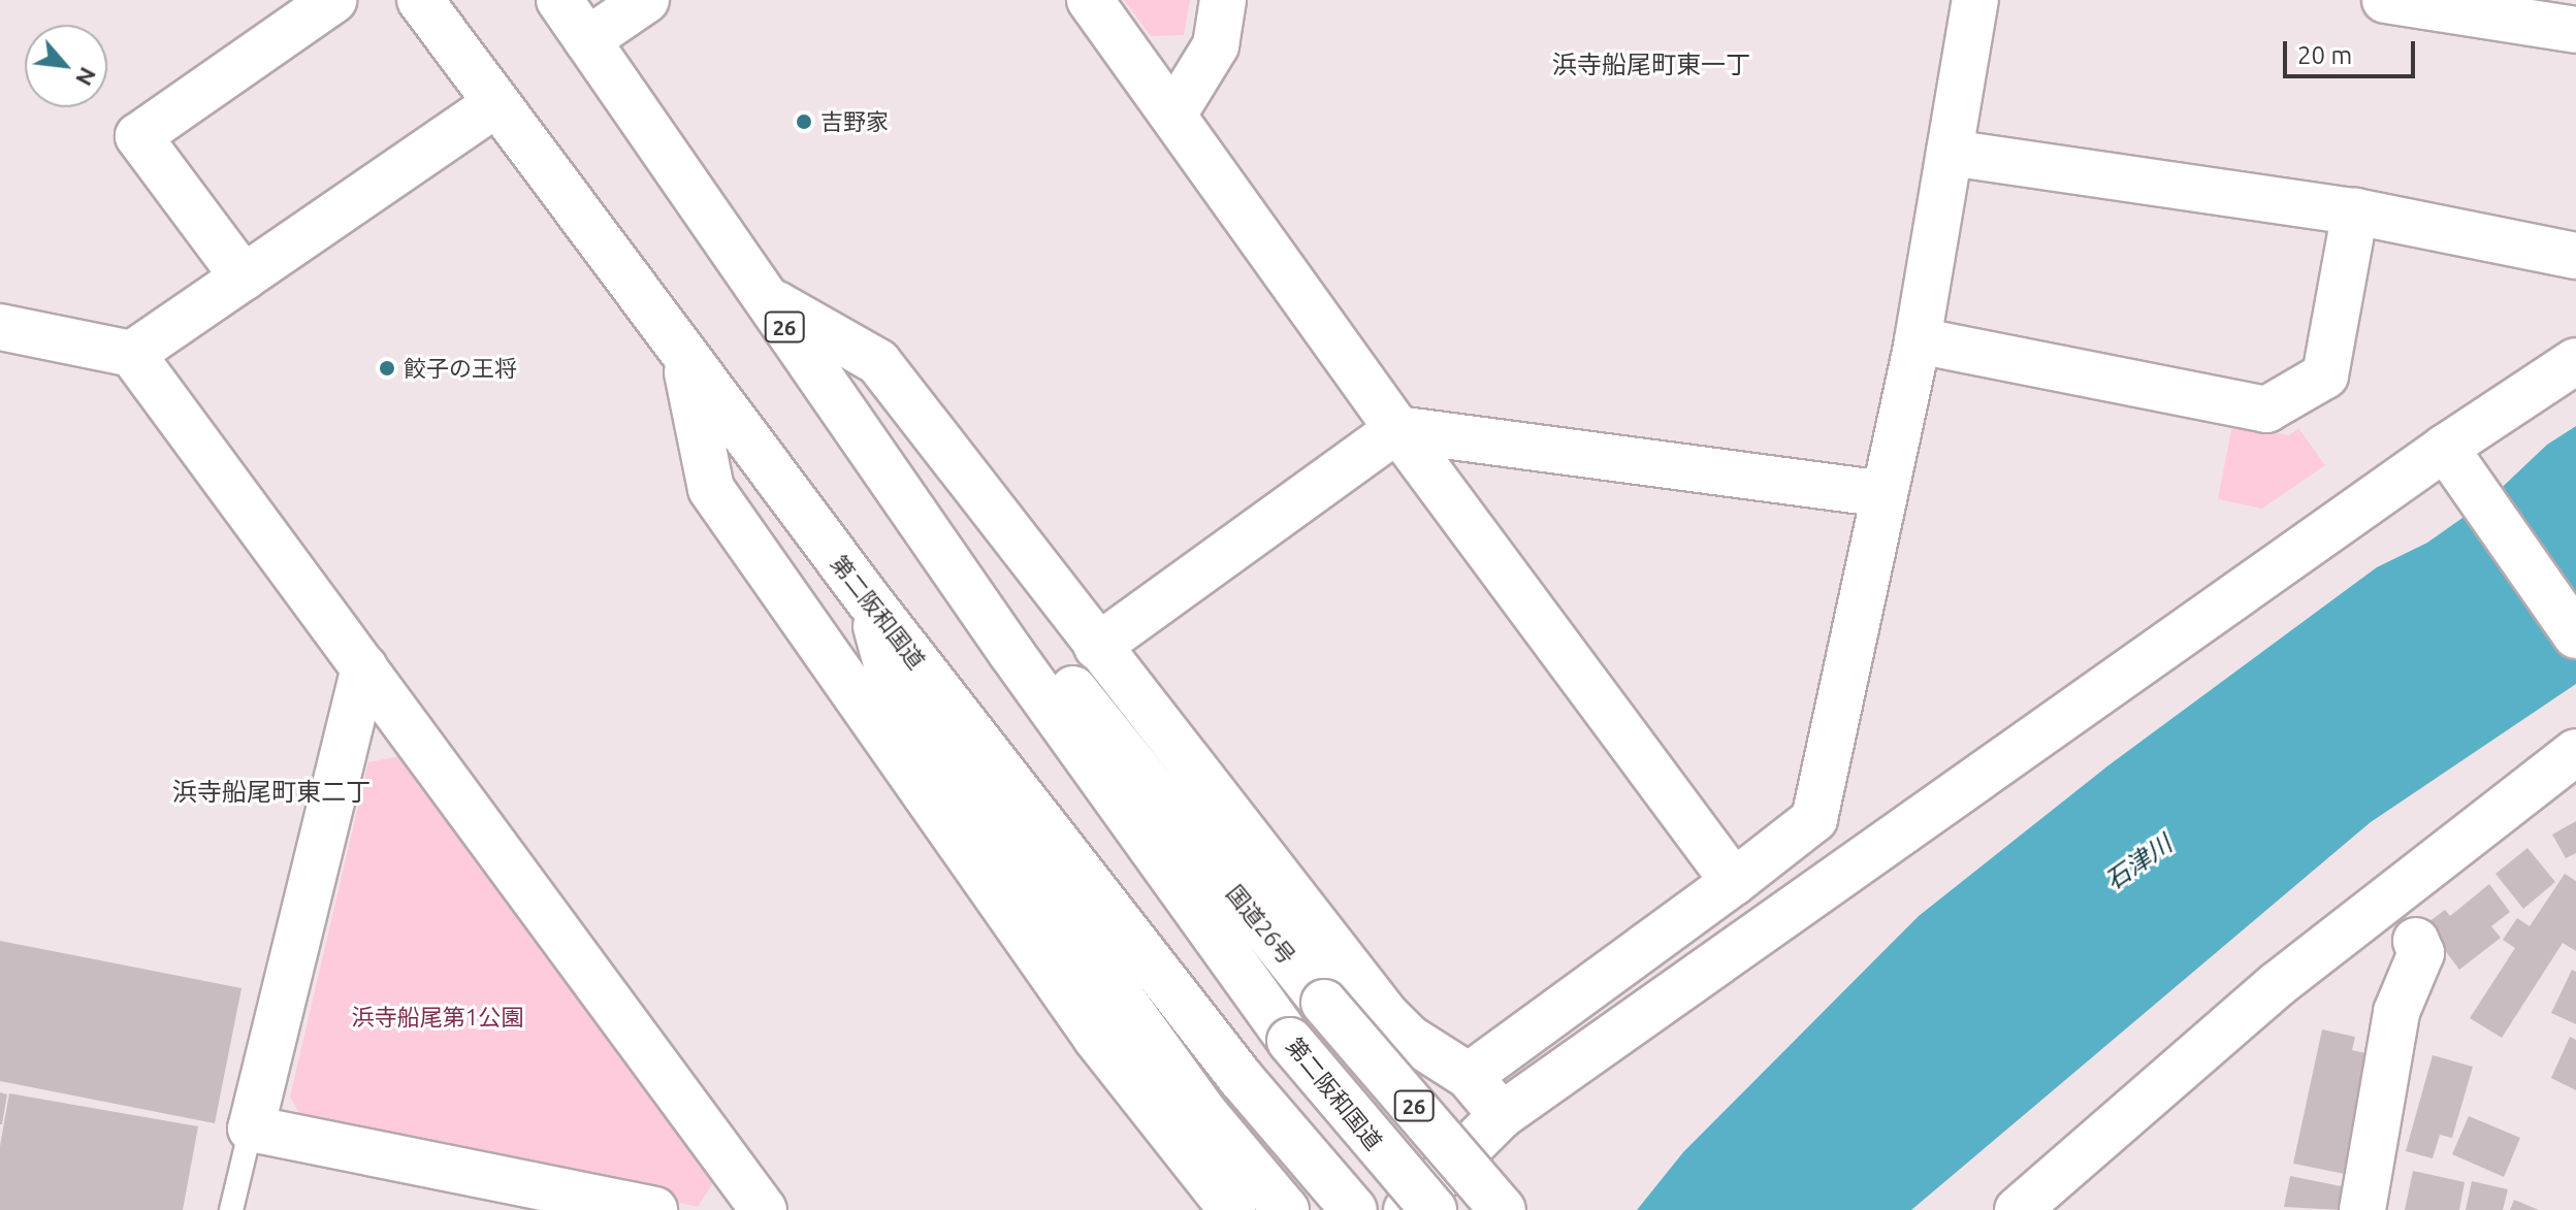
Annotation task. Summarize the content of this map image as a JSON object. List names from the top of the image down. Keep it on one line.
{"streets":{"main road":["26","第二阪和国道","国道26号"]},"crossings":[["第二阪和国道","国道26号"]],"districts":["浜寺船尾町東一丁","浜寺船尾町東二丁"],"water":["石津川"],"parks":["浜寺船尾第1公園"],"places":["吉野家","餃子の王将"],"scale_bar":"20 m","north":"bottom right"}
